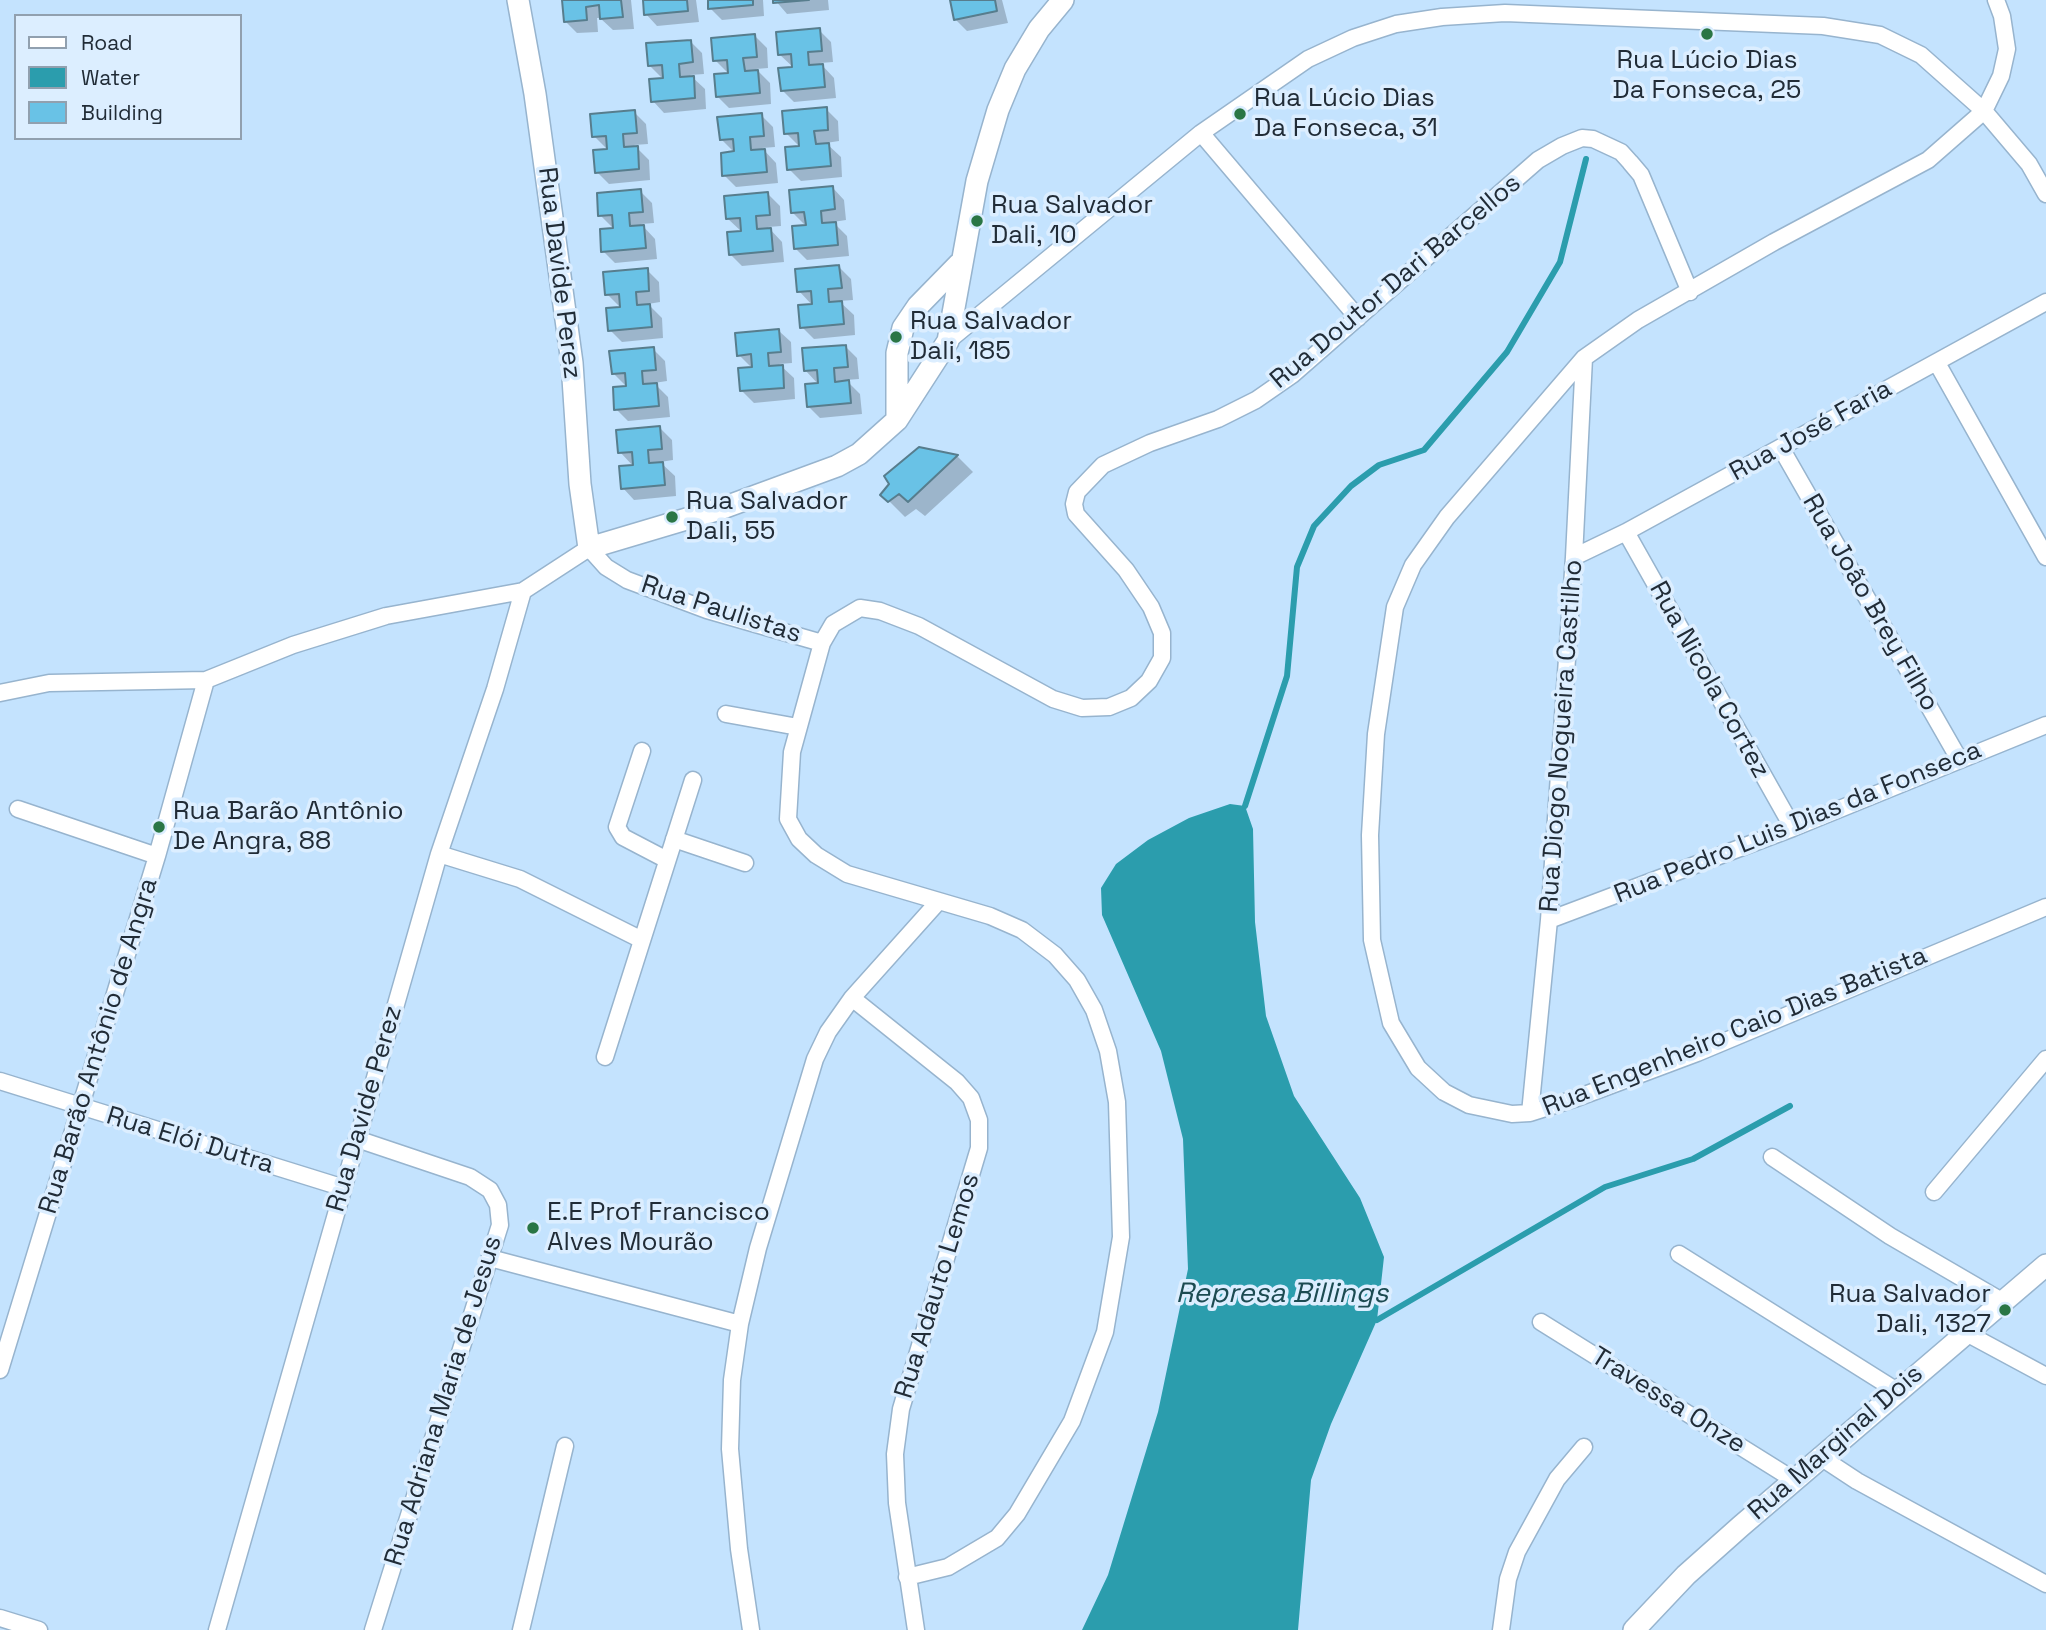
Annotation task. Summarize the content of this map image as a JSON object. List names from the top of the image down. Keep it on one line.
{"streets":{"street":["Rua Davide Perez","Rua Doutor Dari Barcellos","Rua José Faria","Rua João Brey Filho","Rua Paulistas","Rua Nicola Cortez","Rua Diogo Nogueira Castilho","Rua Pedro Luis Dias da Fonseca","Rua Engenheiro Caio Dias Batista","Rua Barão Antônio de Angra","Rua Elói Dutra","Rua Adauto Lemos","Rua Adriana Maria de Jesus","Travessa Onze","Rua Marginal Dois"]},"crossings":[["Rua Davide Perez","Rua Paulistas"],["Rua Davide Perez","Rua Elói Dutra"],["Rua Davide Perez","Rua Adriana Maria de Jesus"],["Rua Doutor Dari Barcellos","Rua Paulistas"],["Rua Doutor Dari Barcellos","Rua Engenheiro Caio Dias Batista"],["Rua Doutor Dari Barcellos","Rua Adauto Lemos"],["Rua José Faria","Rua João Brey Filho"],["Rua José Faria","Rua Nicola Cortez"],["Rua José Faria","Rua Diogo Nogueira Castilho"],["Rua João Brey Filho","Rua Pedro Luis Dias da Fonseca"],["Rua Nicola Cortez","Rua Pedro Luis Dias da Fonseca"],["Rua Diogo Nogueira Castilho","Rua Pedro Luis Dias da Fonseca"],["Rua Diogo Nogueira Castilho","Rua Engenheiro Caio Dias Batista"],["Rua Barão Antônio de Angra","Rua Elói Dutra"],["Travessa Onze","Rua Marginal Dois"]],"water":["Represa Billings"],"places":["Rua Lúcio Dias Da Fonseca, 25","Rua Lúcio Dias Da Fonseca, 31","Rua Salvador Dali, 10","Rua Salvador Dali, 185","Rua Salvador Dali, 55","Rua Barão Antônio De Angra, 88","E.E Prof Francisco Alves Mourão","Rua Salvador Dali, 1327"],"legend":["Road","Water","Building"]}
